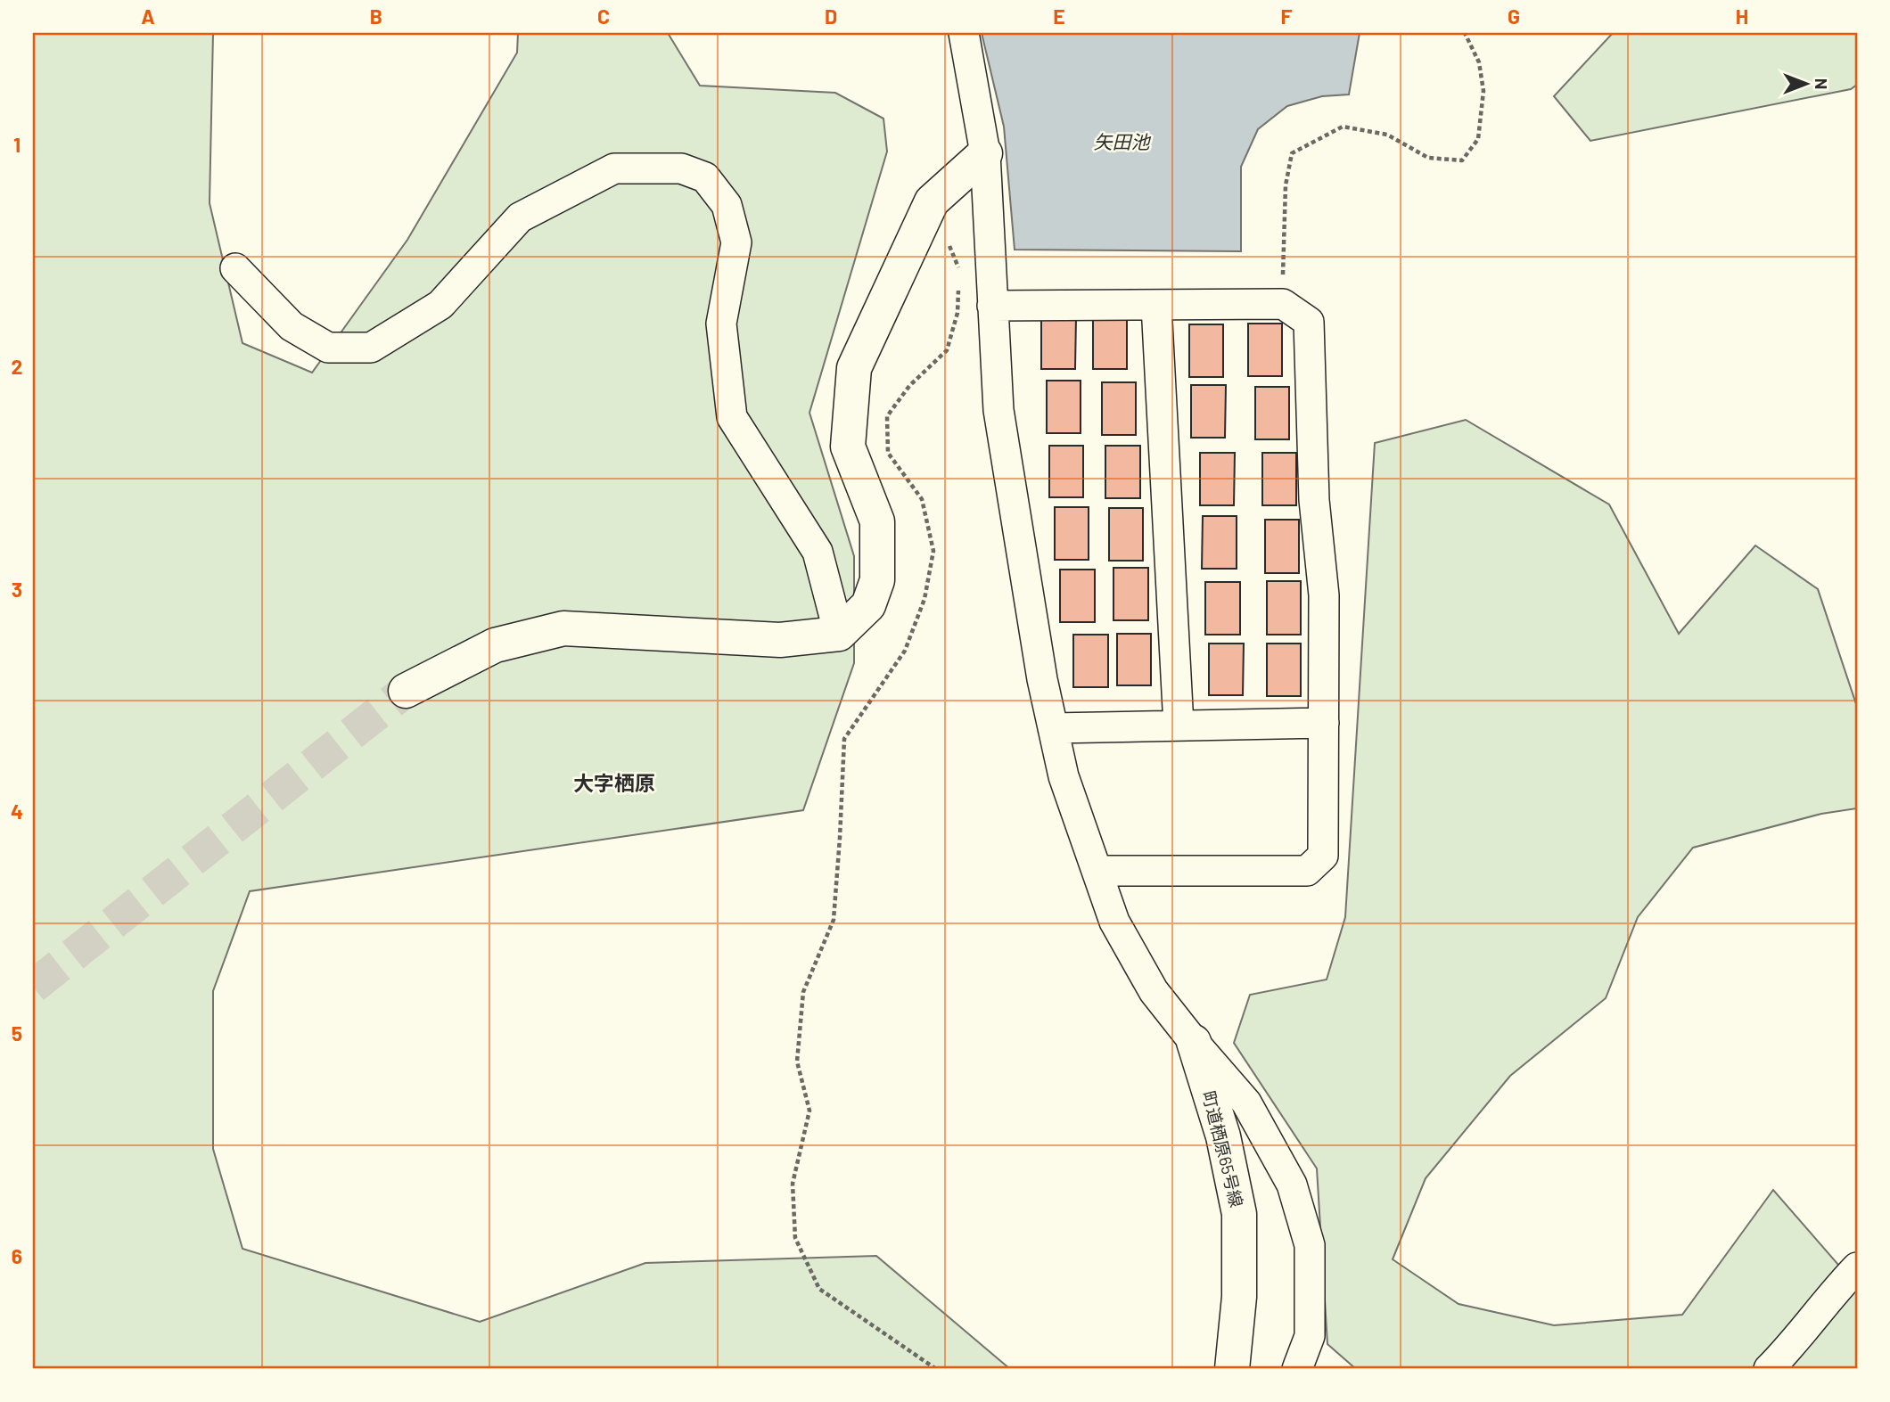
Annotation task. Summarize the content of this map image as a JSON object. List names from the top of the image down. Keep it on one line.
{"streets":{"street":["町道栖原65号線"]},"districts":["大字栖原"],"water":["矢田池"],"north":"right","grid":{"columns":["A","B","C","D","E","F","G","H"],"rows":["1","2","3","4","5","6"]}}
